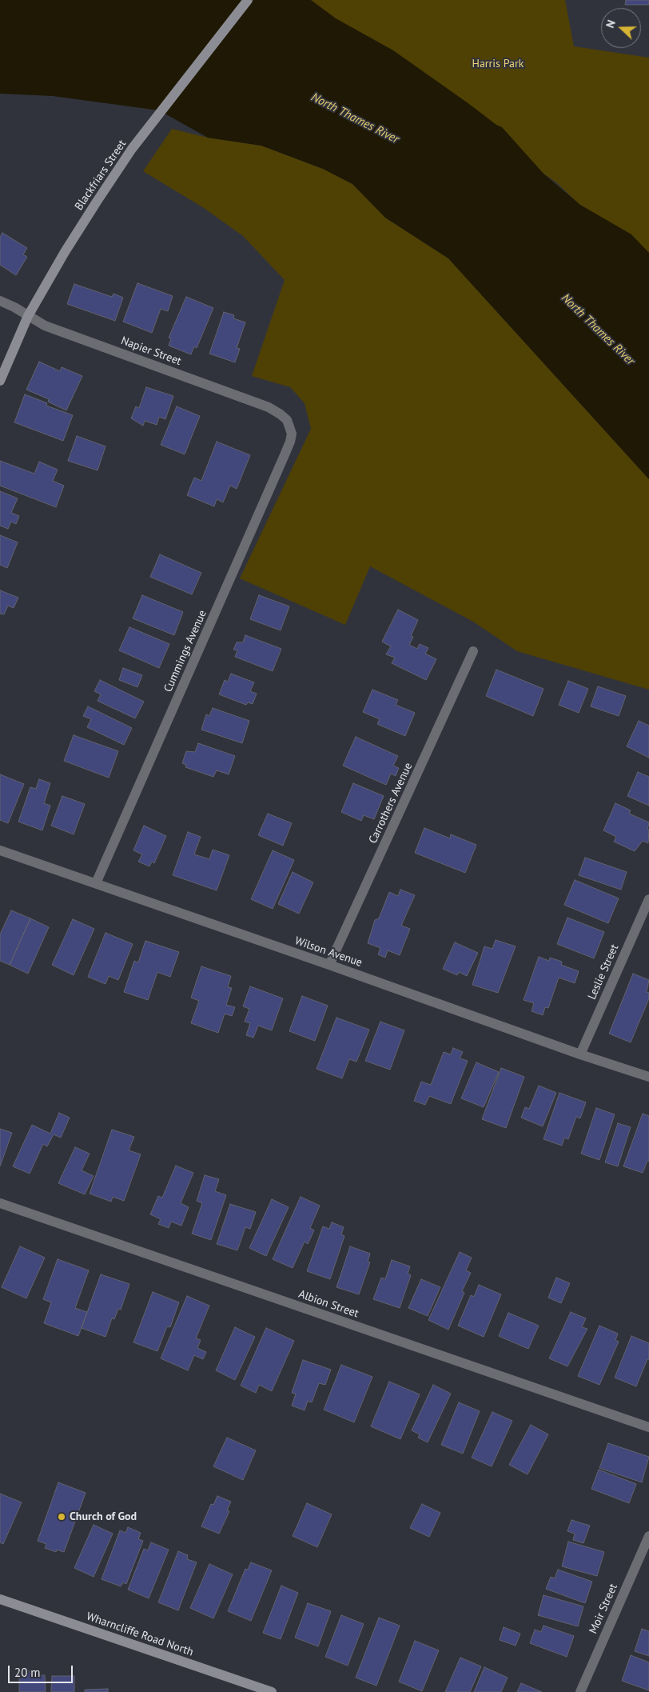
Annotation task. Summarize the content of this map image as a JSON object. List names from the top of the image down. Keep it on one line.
{"streets":{"street":["Blackfriars Street","Napier Street","Cummings Avenue","Carrothers Avenue","Wilson Avenue","Leslie Street","Albion Street","Moir Street","Wharncliffe Road North"]},"crossings":[["Blackfriars Street","Napier Street"],["Napier Street","Cummings Avenue"],["Cummings Avenue","Wilson Avenue"],["Carrothers Avenue","Wilson Avenue"],["Wilson Avenue","Leslie Street"]],"water":["North Thames River"],"parks":["Harris Park"],"places":["Church of God"],"scale_bar":"20 m","north":"left"}
